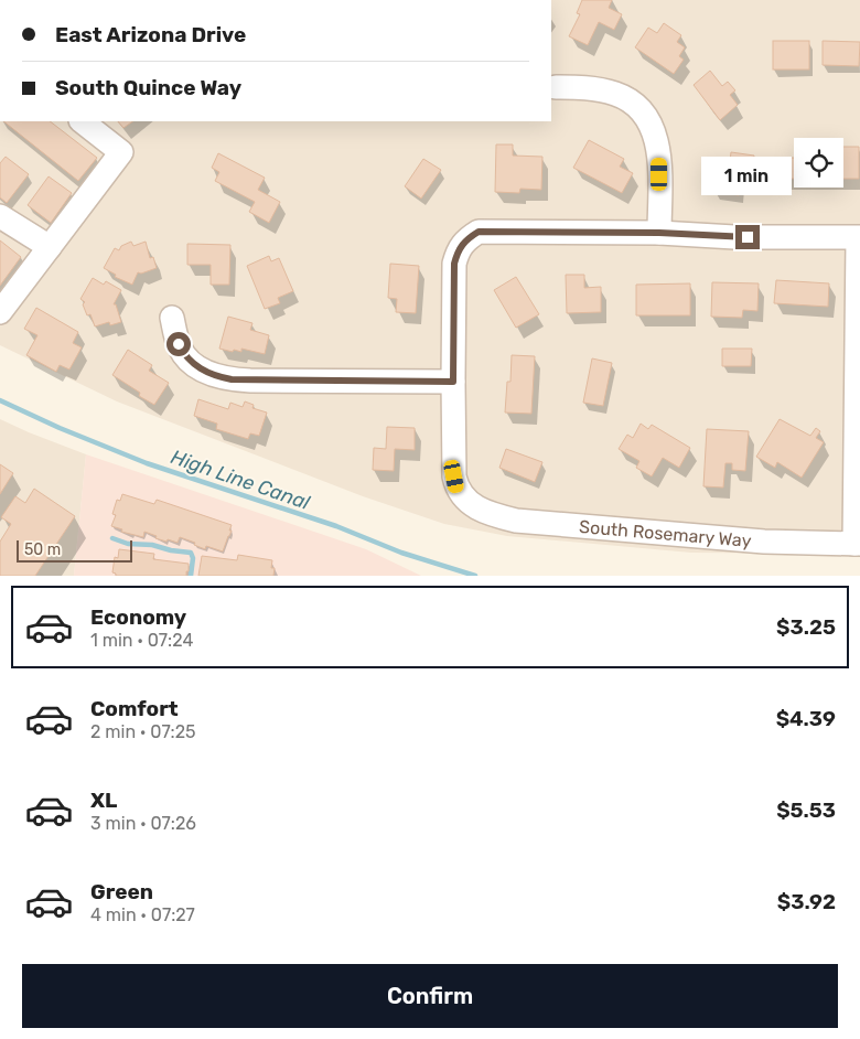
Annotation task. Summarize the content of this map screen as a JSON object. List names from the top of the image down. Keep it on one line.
{"streets":{"street":["South Rosemary Way"]},"water":["High Line Canal"],"scale_bar":"50 m","page":{"banner":["East Arizona Drive","South Quince Way"],"bubble":"1 min","scale":"50 m","list":[{"name":"Economy","note":"1 min · 07:24","value":"$3.25"},{"name":"Comfort","note":"2 min · 07:25","value":"$4.39"},{"name":"XL","note":"3 min · 07:26","value":"$5.53"},{"name":"Green","note":"4 min · 07:27","value":"$3.92"}],"buttons":"Confirm"}}
